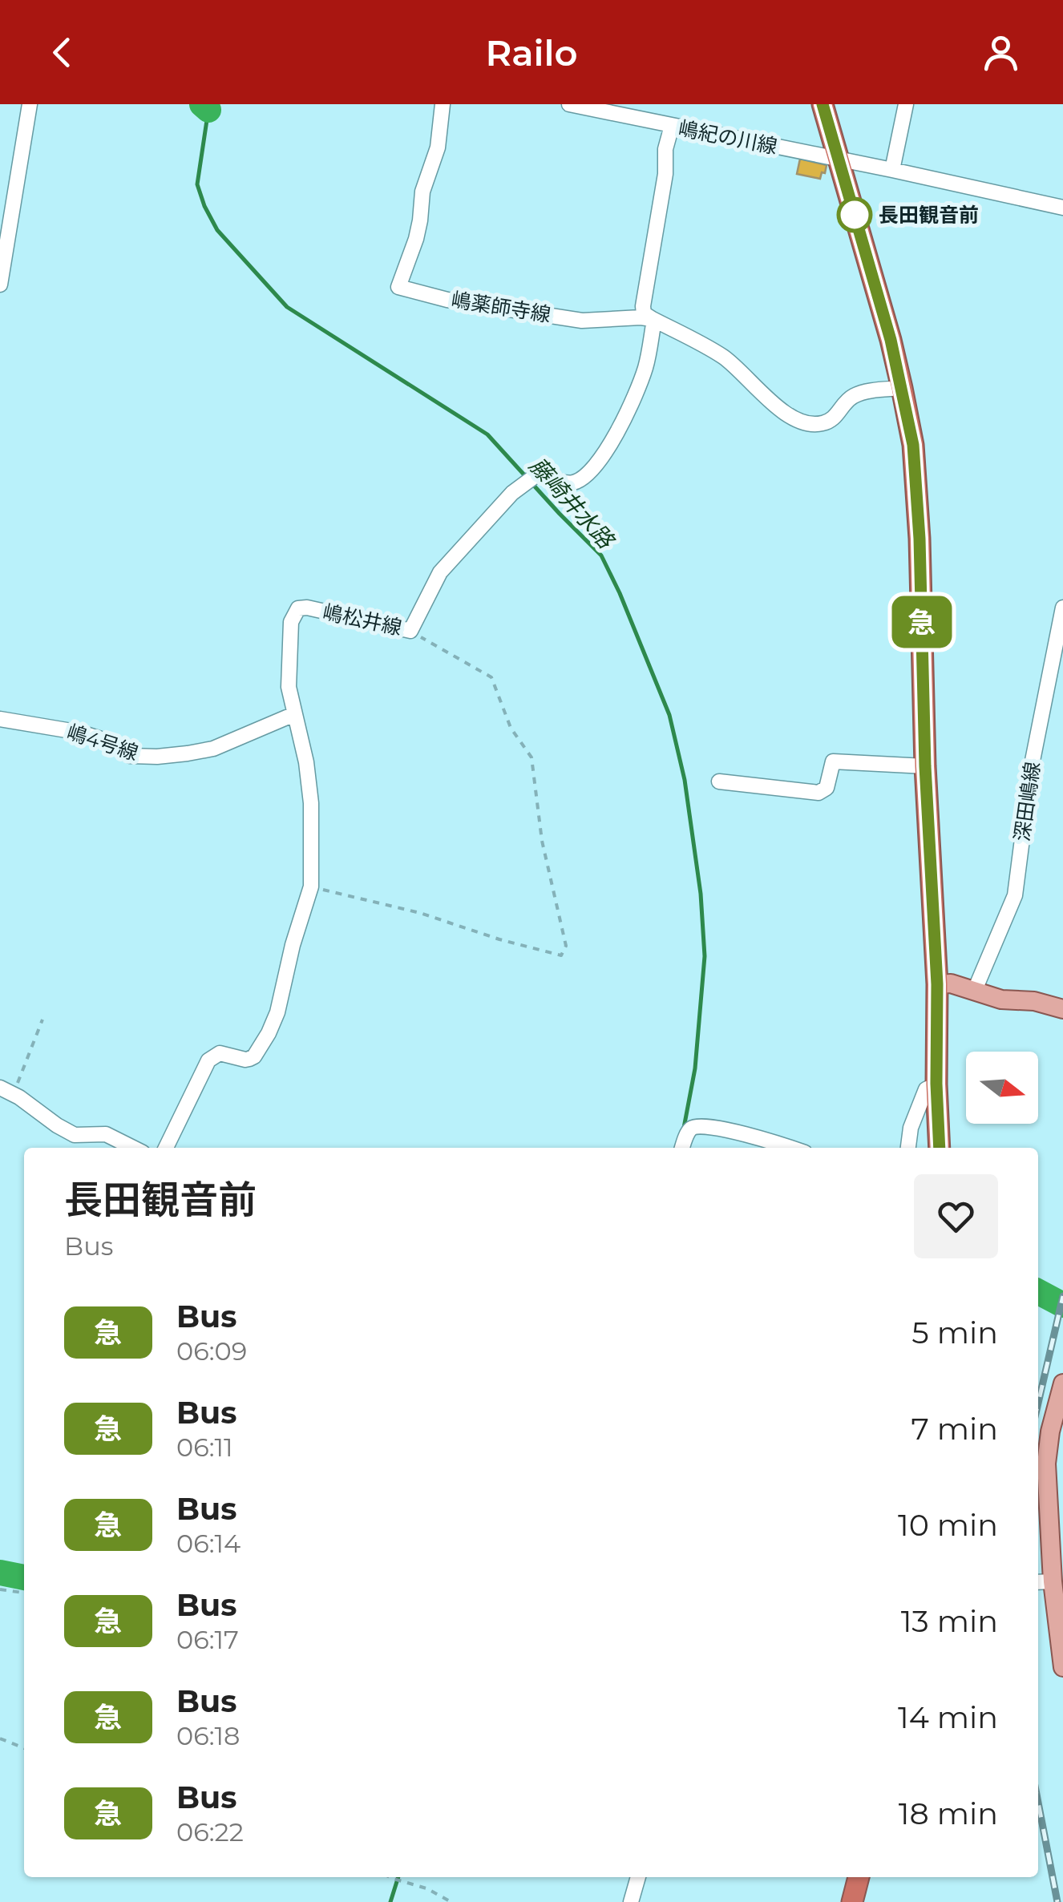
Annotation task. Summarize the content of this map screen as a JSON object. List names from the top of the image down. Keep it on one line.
{"streets":{"street":["嶋紀の川線","嶋薬師寺線","嶋松井線","嶋4号線","深田嶋線"]},"crossings":[["嶋紀の川線","嶋松井線"],["嶋薬師寺線","嶋松井線"],["嶋松井線","嶋4号線"]],"water":["藤崎井水路"],"places":["長田観音前"],"lines":["bus line 急"],"north":"right","page":{"header":"Railo","on_map":"急","heading":["長田観音前","Bus"],"list":[{"mark":"急","name":"Bus","note":"06:09","value":"5 min"},{"mark":"急","name":"Bus","note":"06:11","value":"7 min"},{"mark":"急","name":"Bus","note":"06:14","value":"10 min"},{"mark":"急","name":"Bus","note":"06:17","value":"13 min"},{"mark":"急","name":"Bus","note":"06:18","value":"14 min"},{"mark":"急","name":"Bus","note":"06:22","value":"18 min"}]}}
